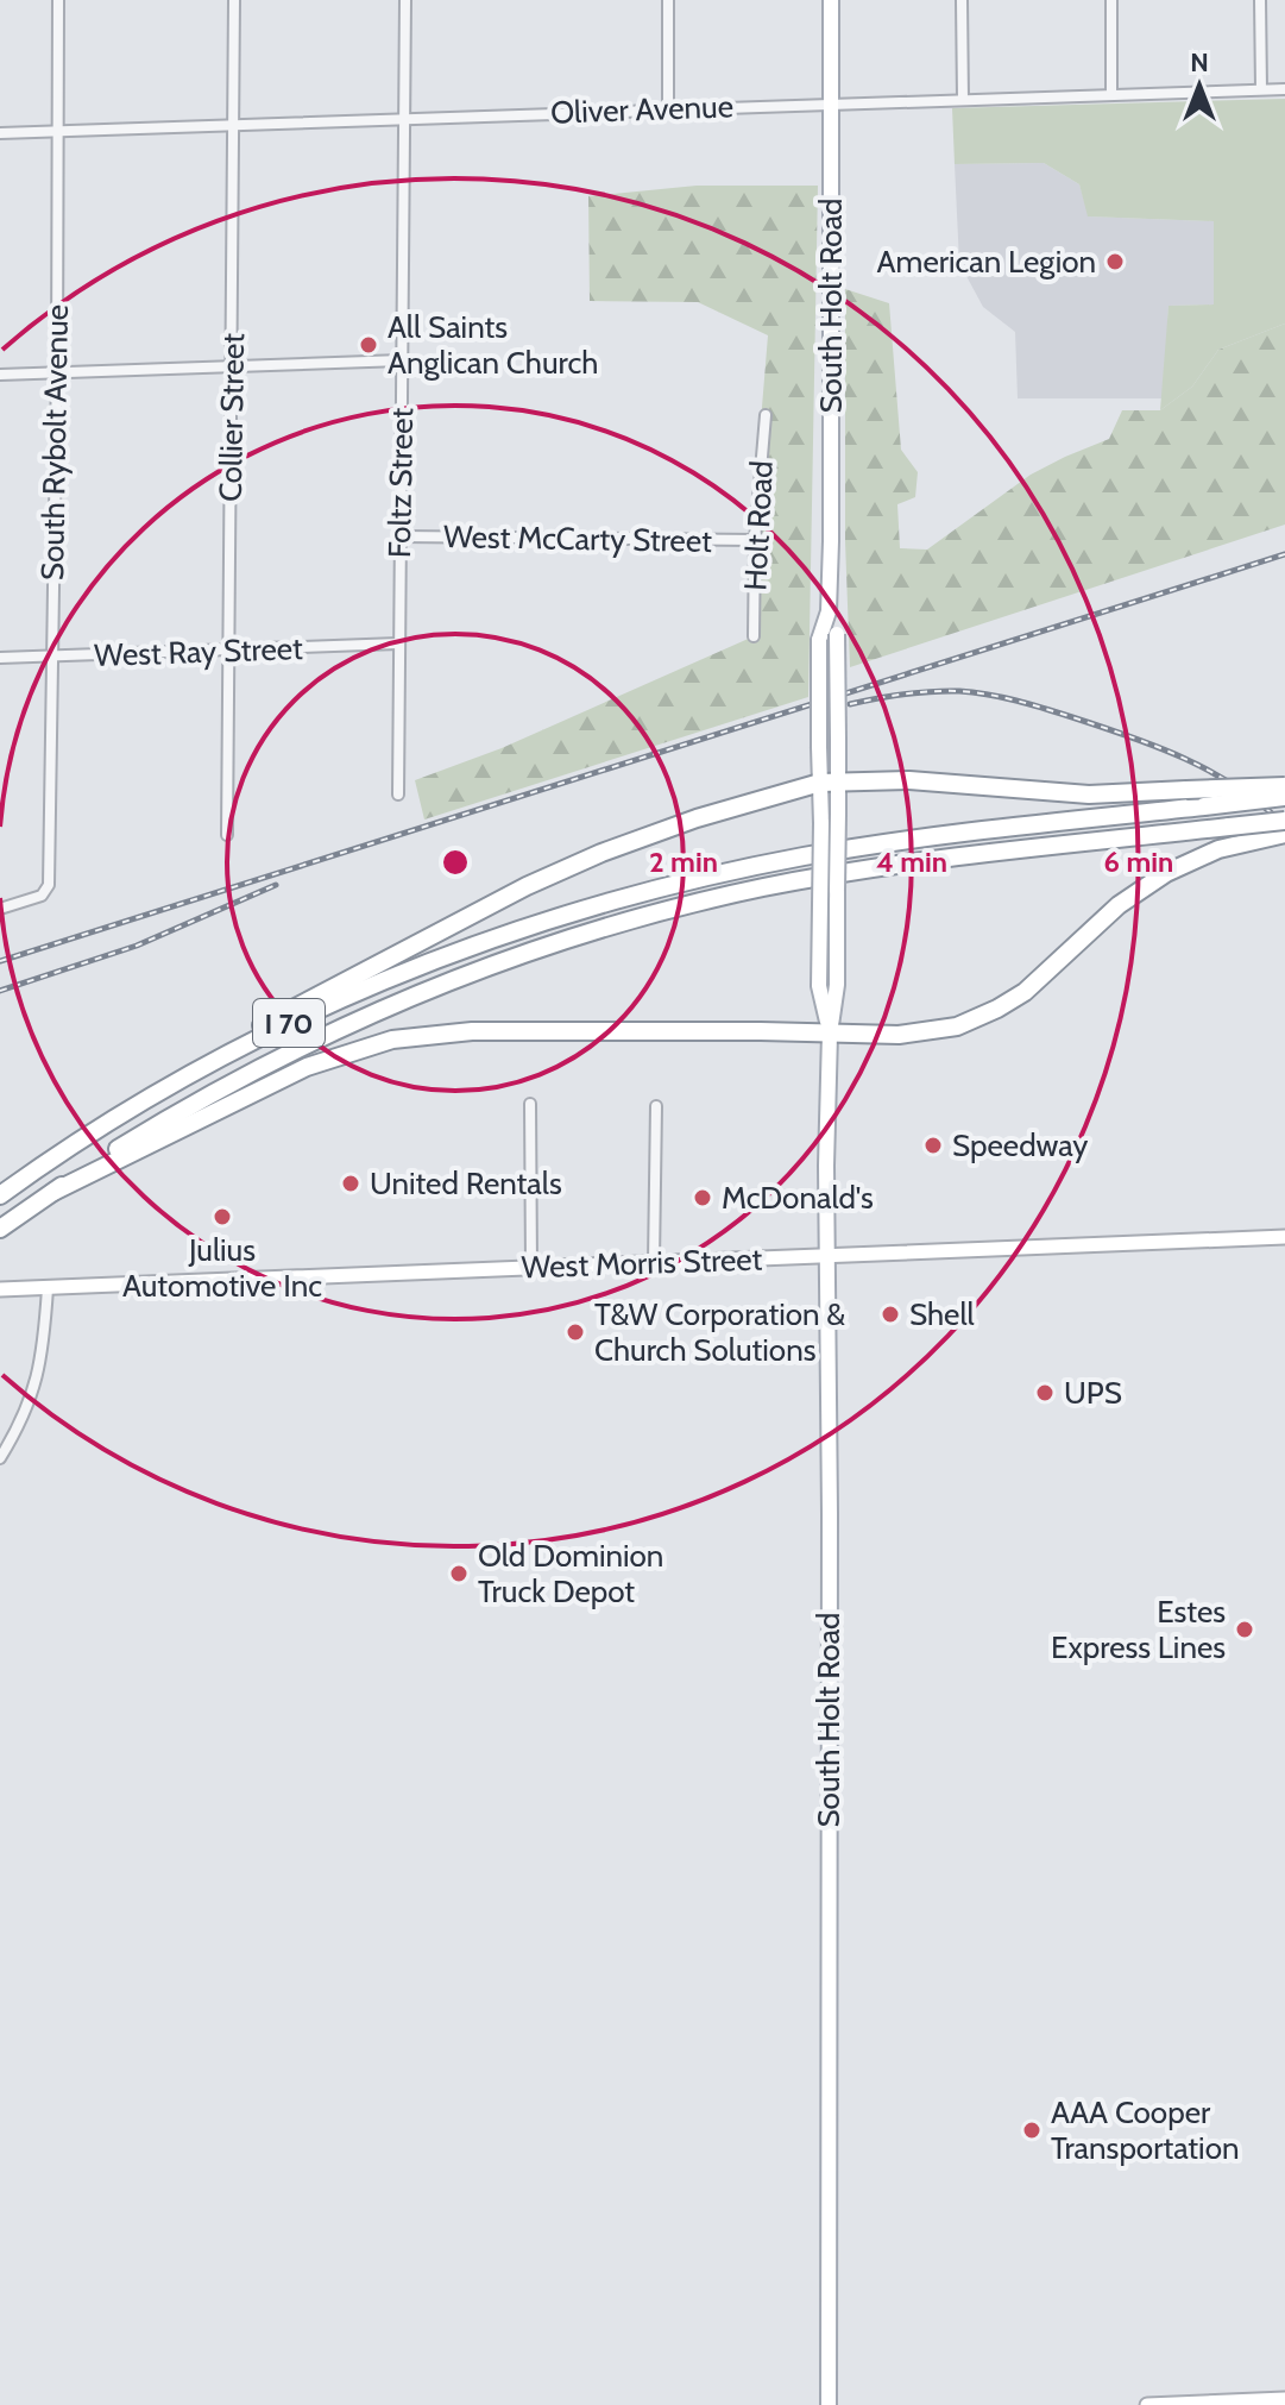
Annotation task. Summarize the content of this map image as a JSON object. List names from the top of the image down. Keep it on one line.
{"streets":{"highway":["I 70"],"main road":["South Holt Road","West Morris Street"],"street":["Oliver Avenue","Collier Street","South Rybolt Avenue","Foltz Street","Holt Road","West McCarty Street","West Ray Street"]},"crossings":[["Oliver Avenue","South Holt Road"],["Oliver Avenue","Collier Street"],["Oliver Avenue","South Rybolt Avenue"],["Oliver Avenue","Foltz Street"],["South Holt Road","West Morris Street"],["Collier Street","West Ray Street"],["South Rybolt Avenue","West Ray Street"],["Foltz Street","West McCarty Street"],["Foltz Street","West Ray Street"],["Holt Road","West McCarty Street"]],"places":["American Legion","All Saints Anglican Church","Speedway","United Rentals","McDonald's","Julius Automotive Inc","Shell","T&W Corporation & Church Solutions","UPS","Old Dominion Truck Depot","Estes Express Lines","AAA Cooper Transportation"],"north":"top","rings":["2 min","4 min","6 min"]}
